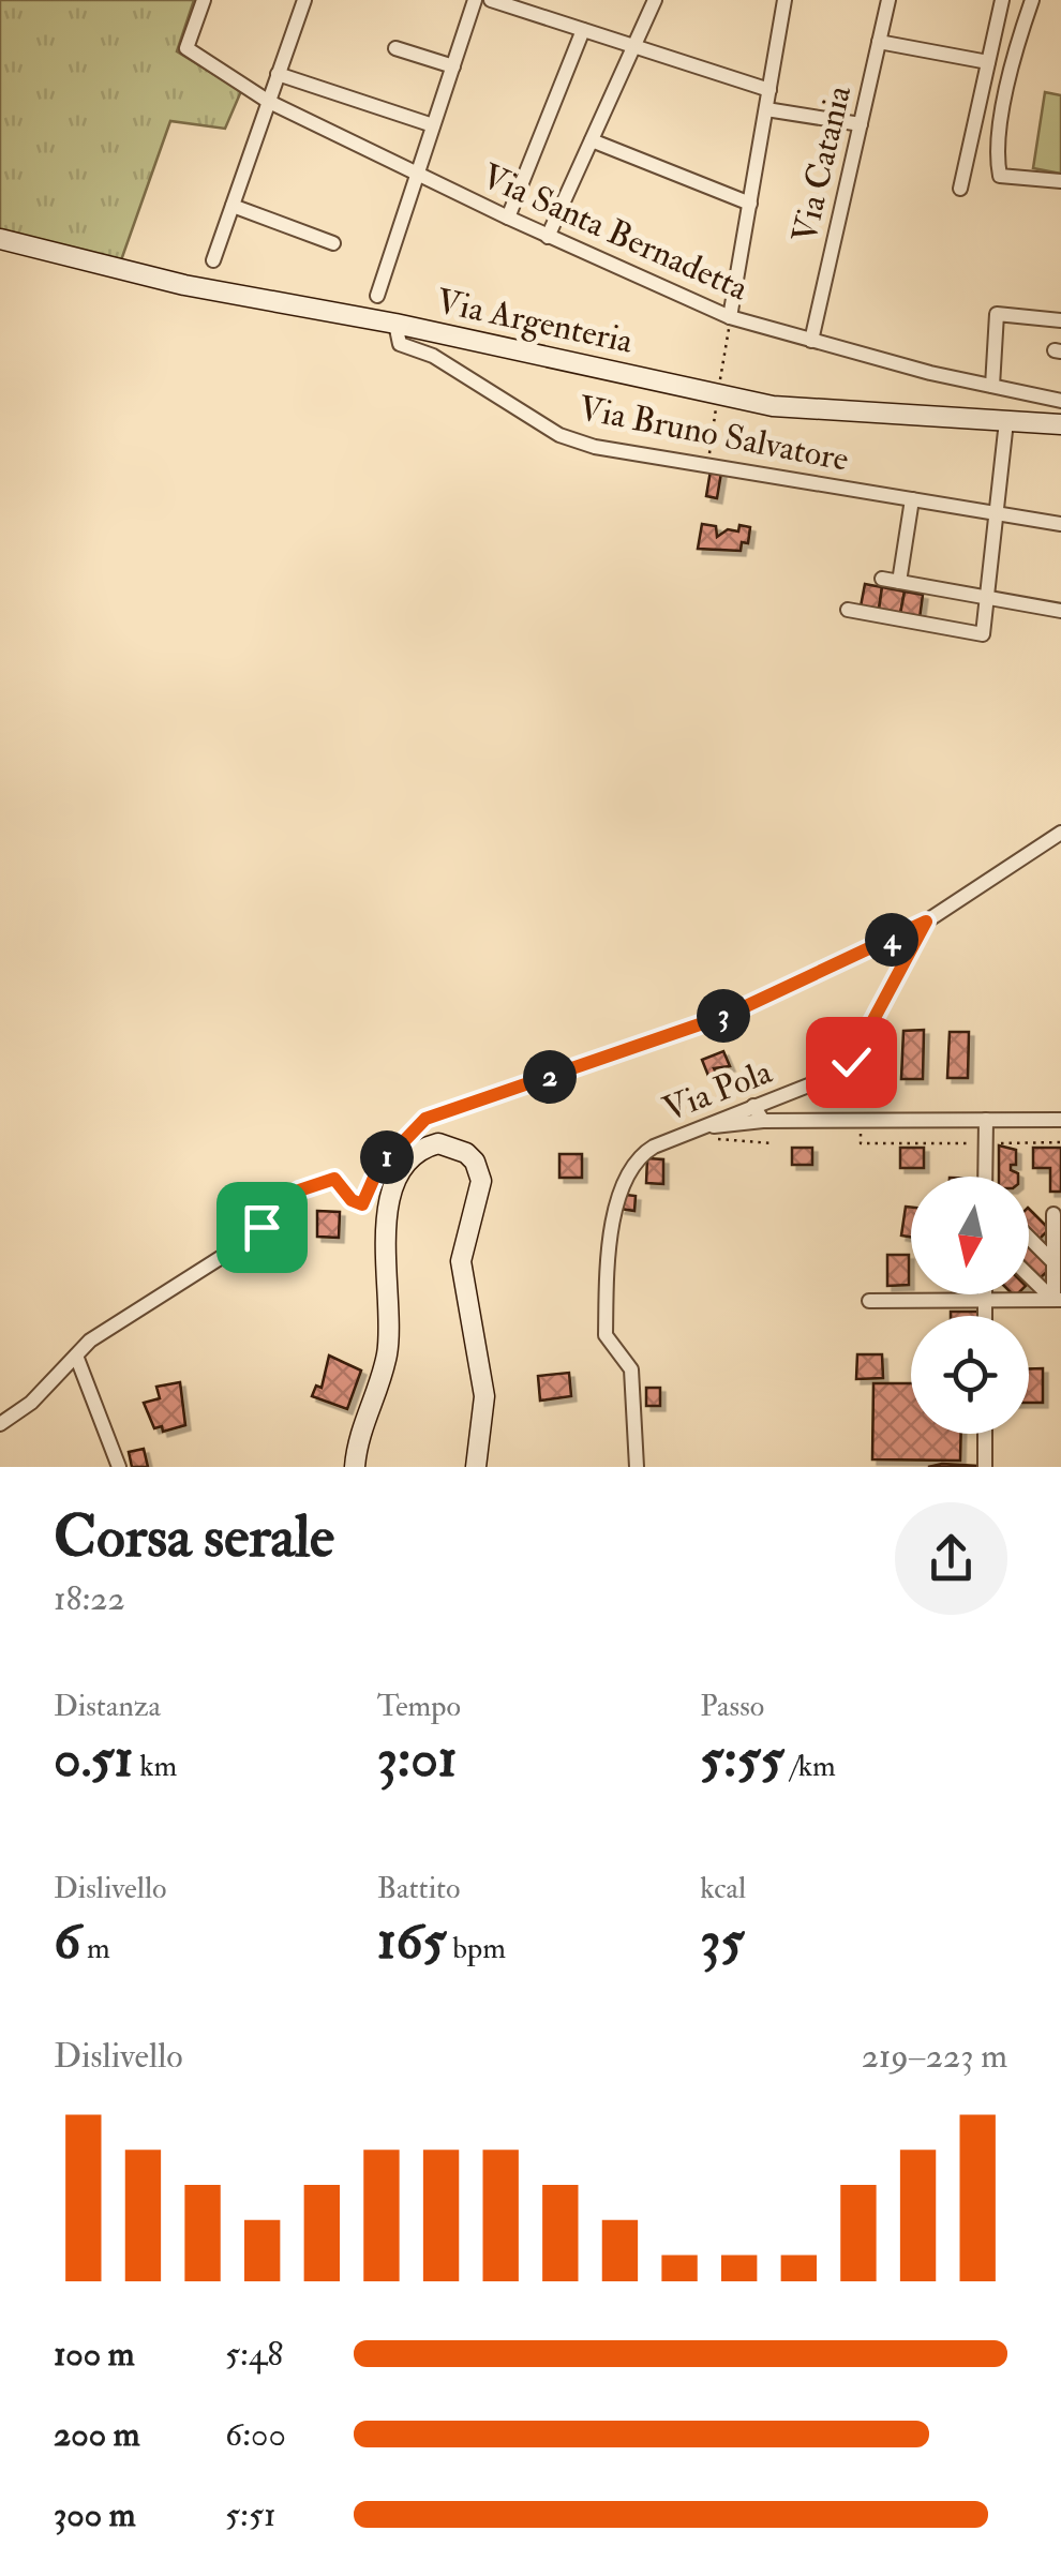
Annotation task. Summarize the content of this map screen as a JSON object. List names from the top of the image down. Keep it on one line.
{"streets":{"main road":["Via Argenteria"],"street":["Via Catania","Via Santa Bernadetta","Via Bruno Salvatore","Via Pola"]},"crossings":[["Via Catania","Via Santa Bernadetta"],["Via Argenteria","Via Bruno Salvatore"]],"north":"bottom","page":{"pins":["4","3","2","1"],"heading":["Corsa serale","18:22"],"stats":[["Distanza","0.51 km"],["Tempo","3:01"],["Passo","5:55 /km"],["Dislivello","6 m"],["Battito","165 bpm"],["kcal","35"]],"chart":["Dislivello","219–223 m"],"list":[{"name":"100 m","note":"5:48"},{"name":"200 m","note":"6:00"},{"name":"300 m","note":"5:51"}]}}
